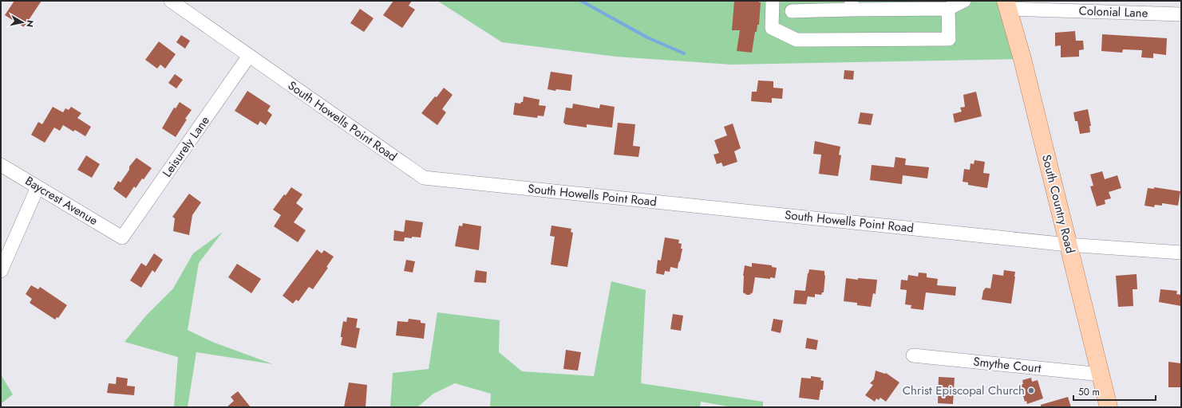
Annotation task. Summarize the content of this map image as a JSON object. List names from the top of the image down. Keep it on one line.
{"streets":{"main road":["South Country Road"],"street":["Colonial Lane","South Howells Point Road","Leisurely Lane","Baycrest Avenue","Smythe Court"]},"crossings":[["Colonial Lane","South Country Road"],["South Howells Point Road","Leisurely Lane"],["South Howells Point Road","South Country Road"],["Leisurely Lane","Baycrest Avenue"],["South Country Road","Smythe Court"]],"places":["Christ Episcopal Church"],"scale_bar":"50 m","north":"right"}
